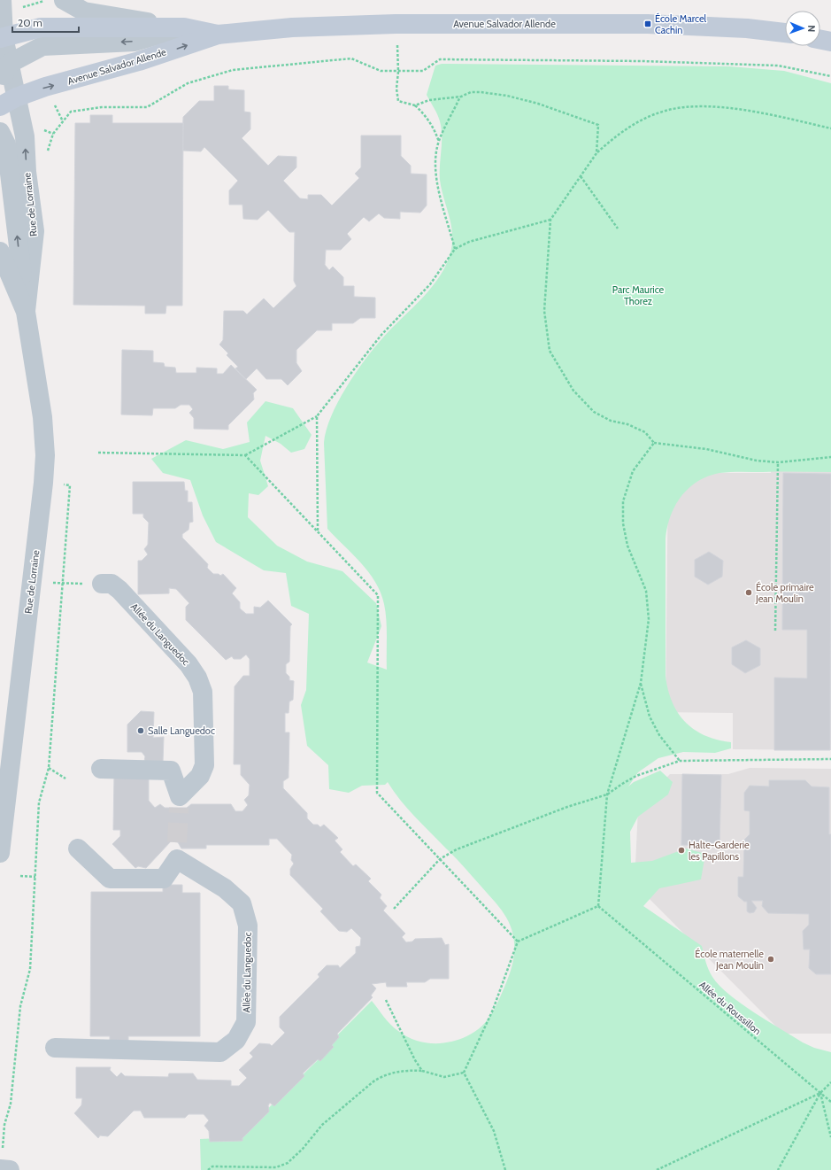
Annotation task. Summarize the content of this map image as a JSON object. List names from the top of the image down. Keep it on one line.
{"streets":{"street":["Avenue Salvador Allende","Rue de Lorraine","Allée du Languedoc"],"path":["Allée du Roussillon"]},"crossings":[["Avenue Salvador Allende","Rue de Lorraine"]],"parks":["Parc Maurice Thorez"],"places":{"transit":["École Marcel Cachin"],"other":["École primaire Jean Moulin","Salle Languedoc","Halte-Garderie les Papillons","École maternelle Jean Moulin"]},"scale_bar":"20 m","north":"right"}
